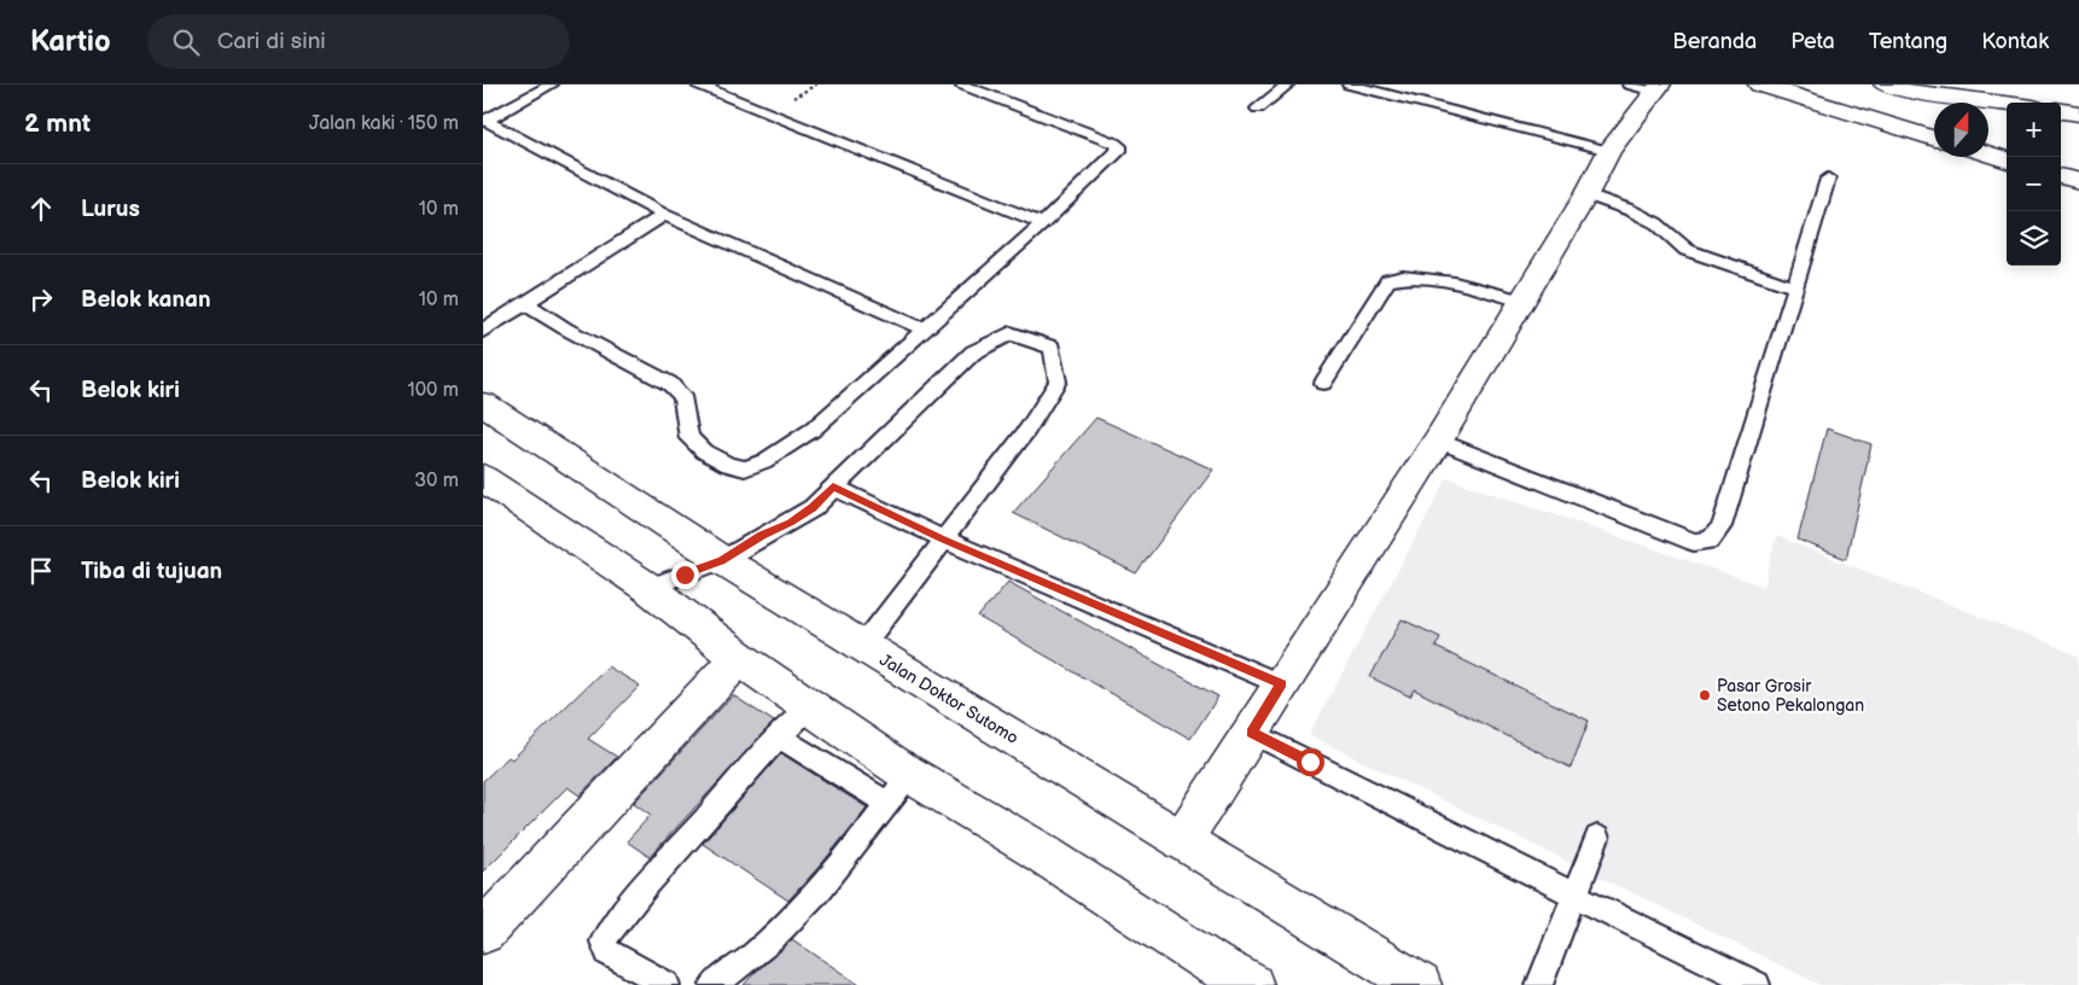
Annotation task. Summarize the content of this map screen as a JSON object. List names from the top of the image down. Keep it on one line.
{"streets":{"main road":["Jalan Doktor Sutomo"]},"places":["Pasar Grosir Setono Pekalongan"],"north":"top","page":{"header":"Kartio","search":"Cari di sini","nav":["Beranda","Peta","Tentang","Kontak"],"heading":["2 mnt","Jalan kaki · 150 m"],"map_buttons":["+","−"],"list":[["Lurus","10 m"],["Belok kanan","10 m"],["Belok kiri","100 m"],["Belok kiri","30 m"],"Tiba di tujuan"]}}
